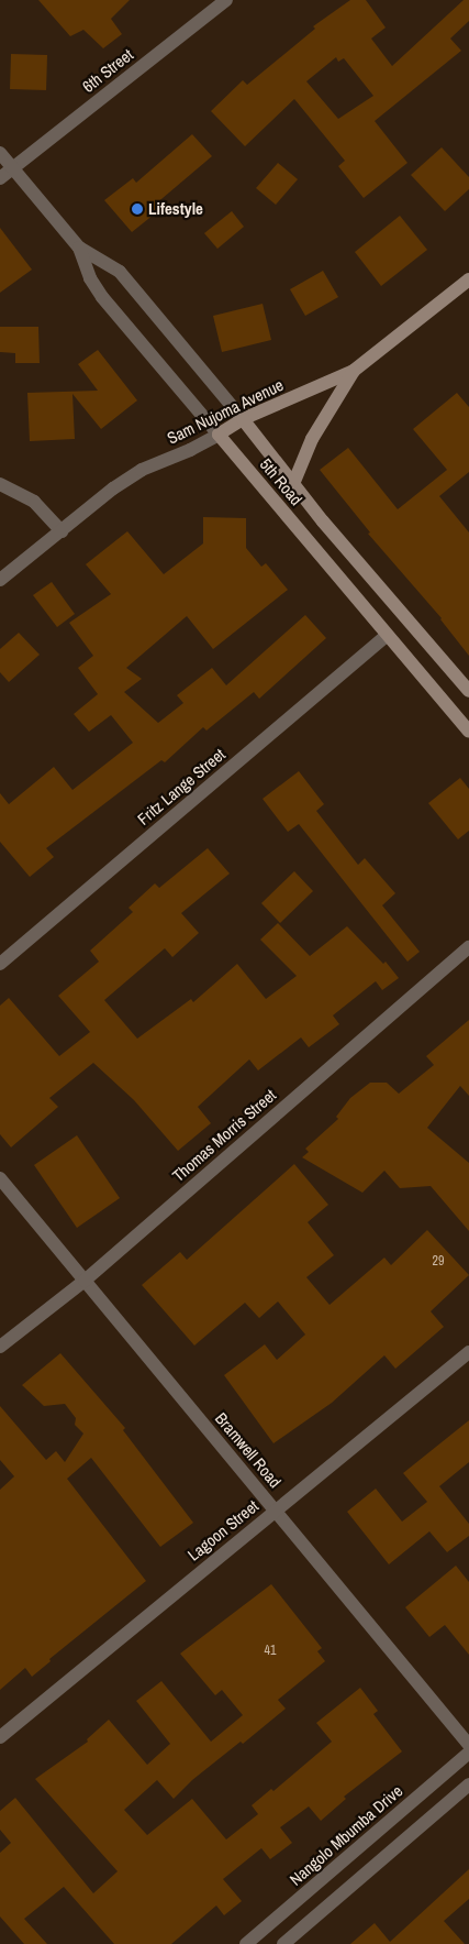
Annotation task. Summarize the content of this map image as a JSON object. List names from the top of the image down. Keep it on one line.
{"streets":{"main road":["Sam Nujoma Avenue","5th Road"],"street":["6th Street","Fritz Lange Street","Thomas Morris Street","Bramwell Road","Lagoon Street","Nangolo Mbumba Drive"]},"crossings":[["6th Street","5th Road"],["Sam Nujoma Avenue","5th Road"],["5th Road","Fritz Lange Street"],["Thomas Morris Street","Bramwell Road"],["Bramwell Road","Lagoon Street"]],"places":["Lifestyle"],"house_numbers":["29","41"]}
